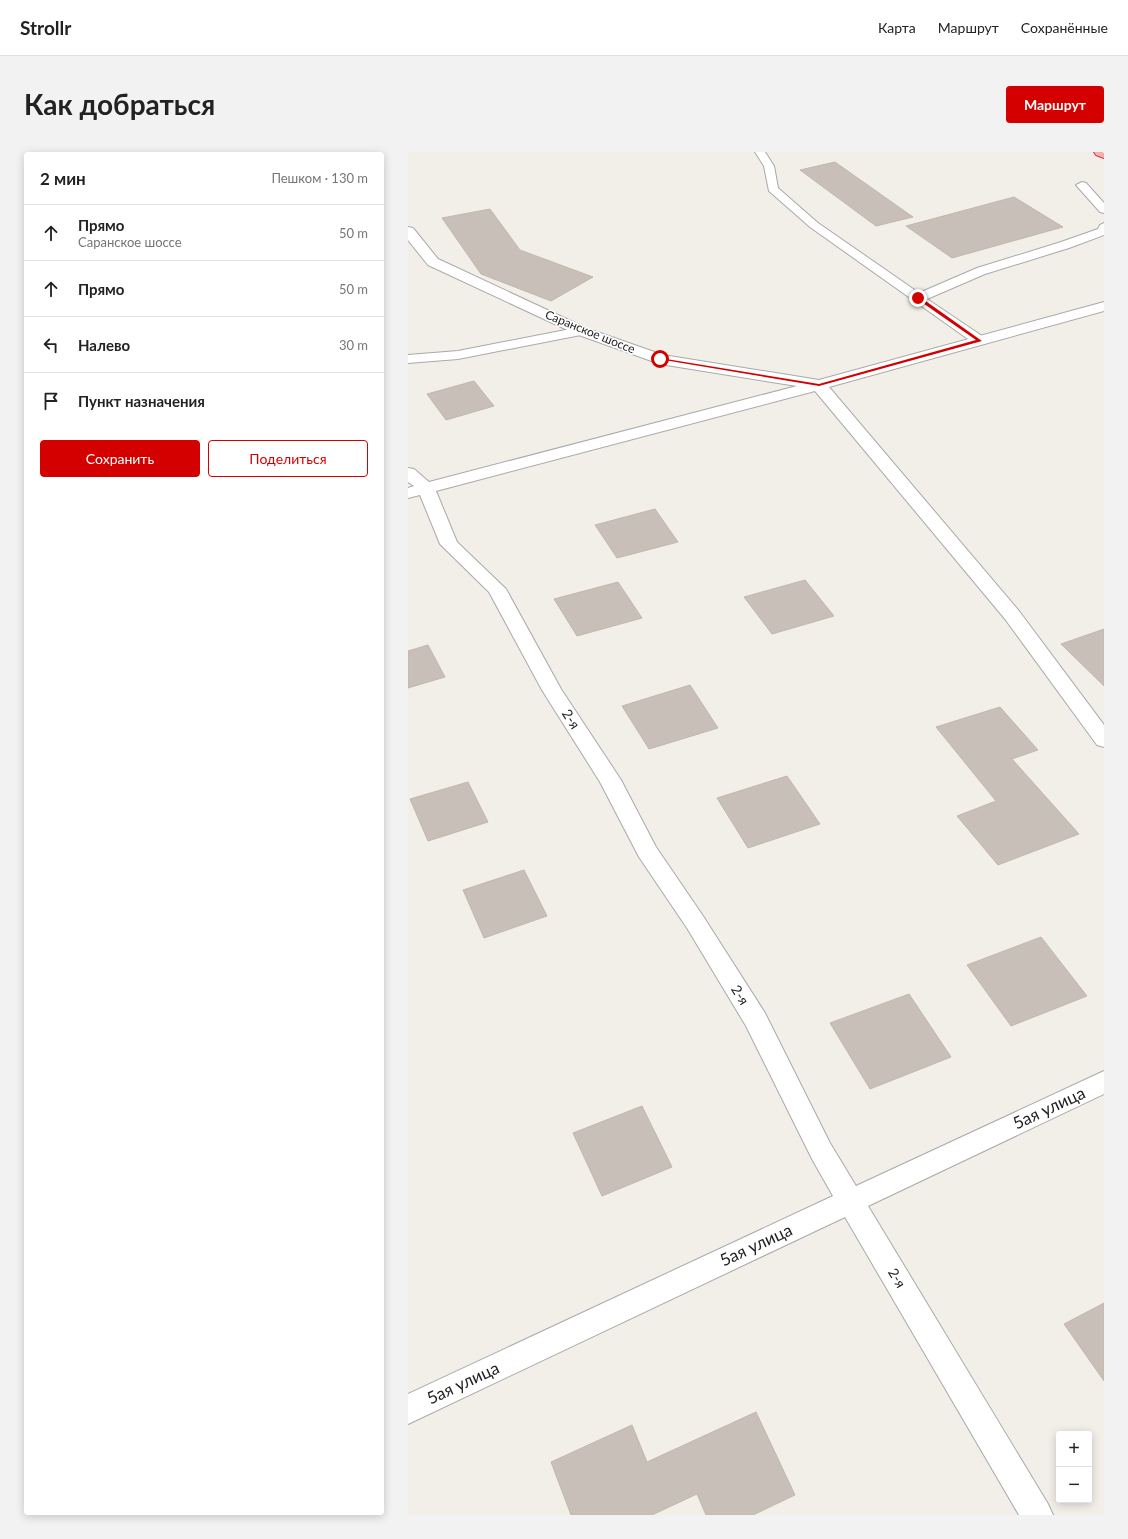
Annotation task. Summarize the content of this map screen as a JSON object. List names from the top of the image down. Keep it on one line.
{"streets":{"street":["Саранское шоссе","2-я","5ая улица"]},"crossings":[["2-я","5ая улица"]],"page":{"header":"Strollr","nav":["Карта","Маршрут","Сохранённые"],"buttons":["Маршрут",["Сохранить","Поделиться"]],"title":"Как добраться","heading":["2 мин","Пешком · 130 m"],"list":[["Прямо","Саранское шоссе","50 m"],["Прямо","50 m"],["Налево","30 m"],"Пункт назначения"],"map_buttons":["+","−"]}}
